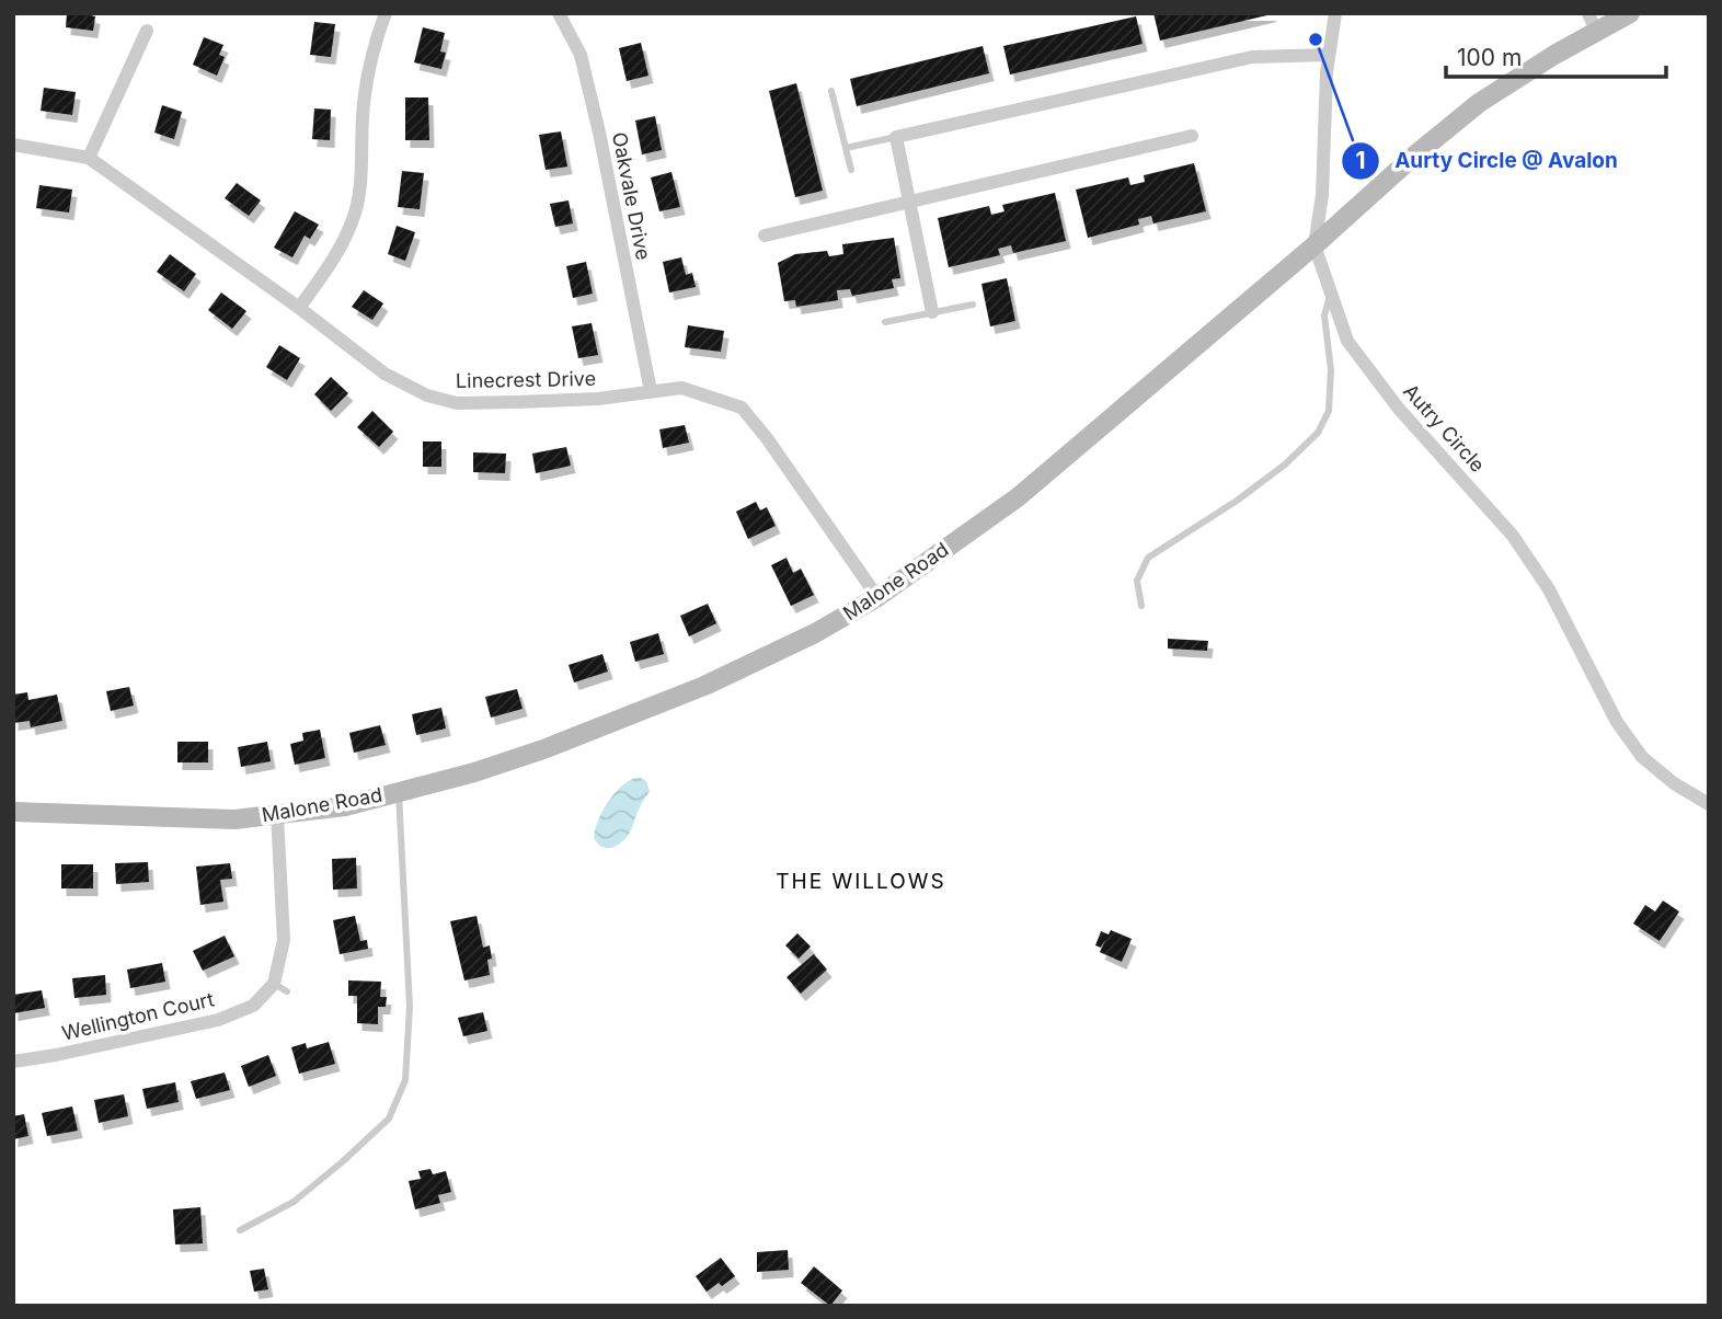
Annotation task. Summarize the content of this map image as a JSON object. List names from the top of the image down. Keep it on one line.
{"streets":{"street":["Oakvale Drive","Linecrest Drive","Autry Circle","Malone Road","Wellington Court"]},"crossings":[["Oakvale Drive","Linecrest Drive"],["Linecrest Drive","Malone Road"],["Autry Circle","Malone Road"],["Malone Road","Wellington Court"]],"districts":["THE WILLOWS"],"places":["Aurty Circle @ Avalon"],"scale_bar":"100 m"}
